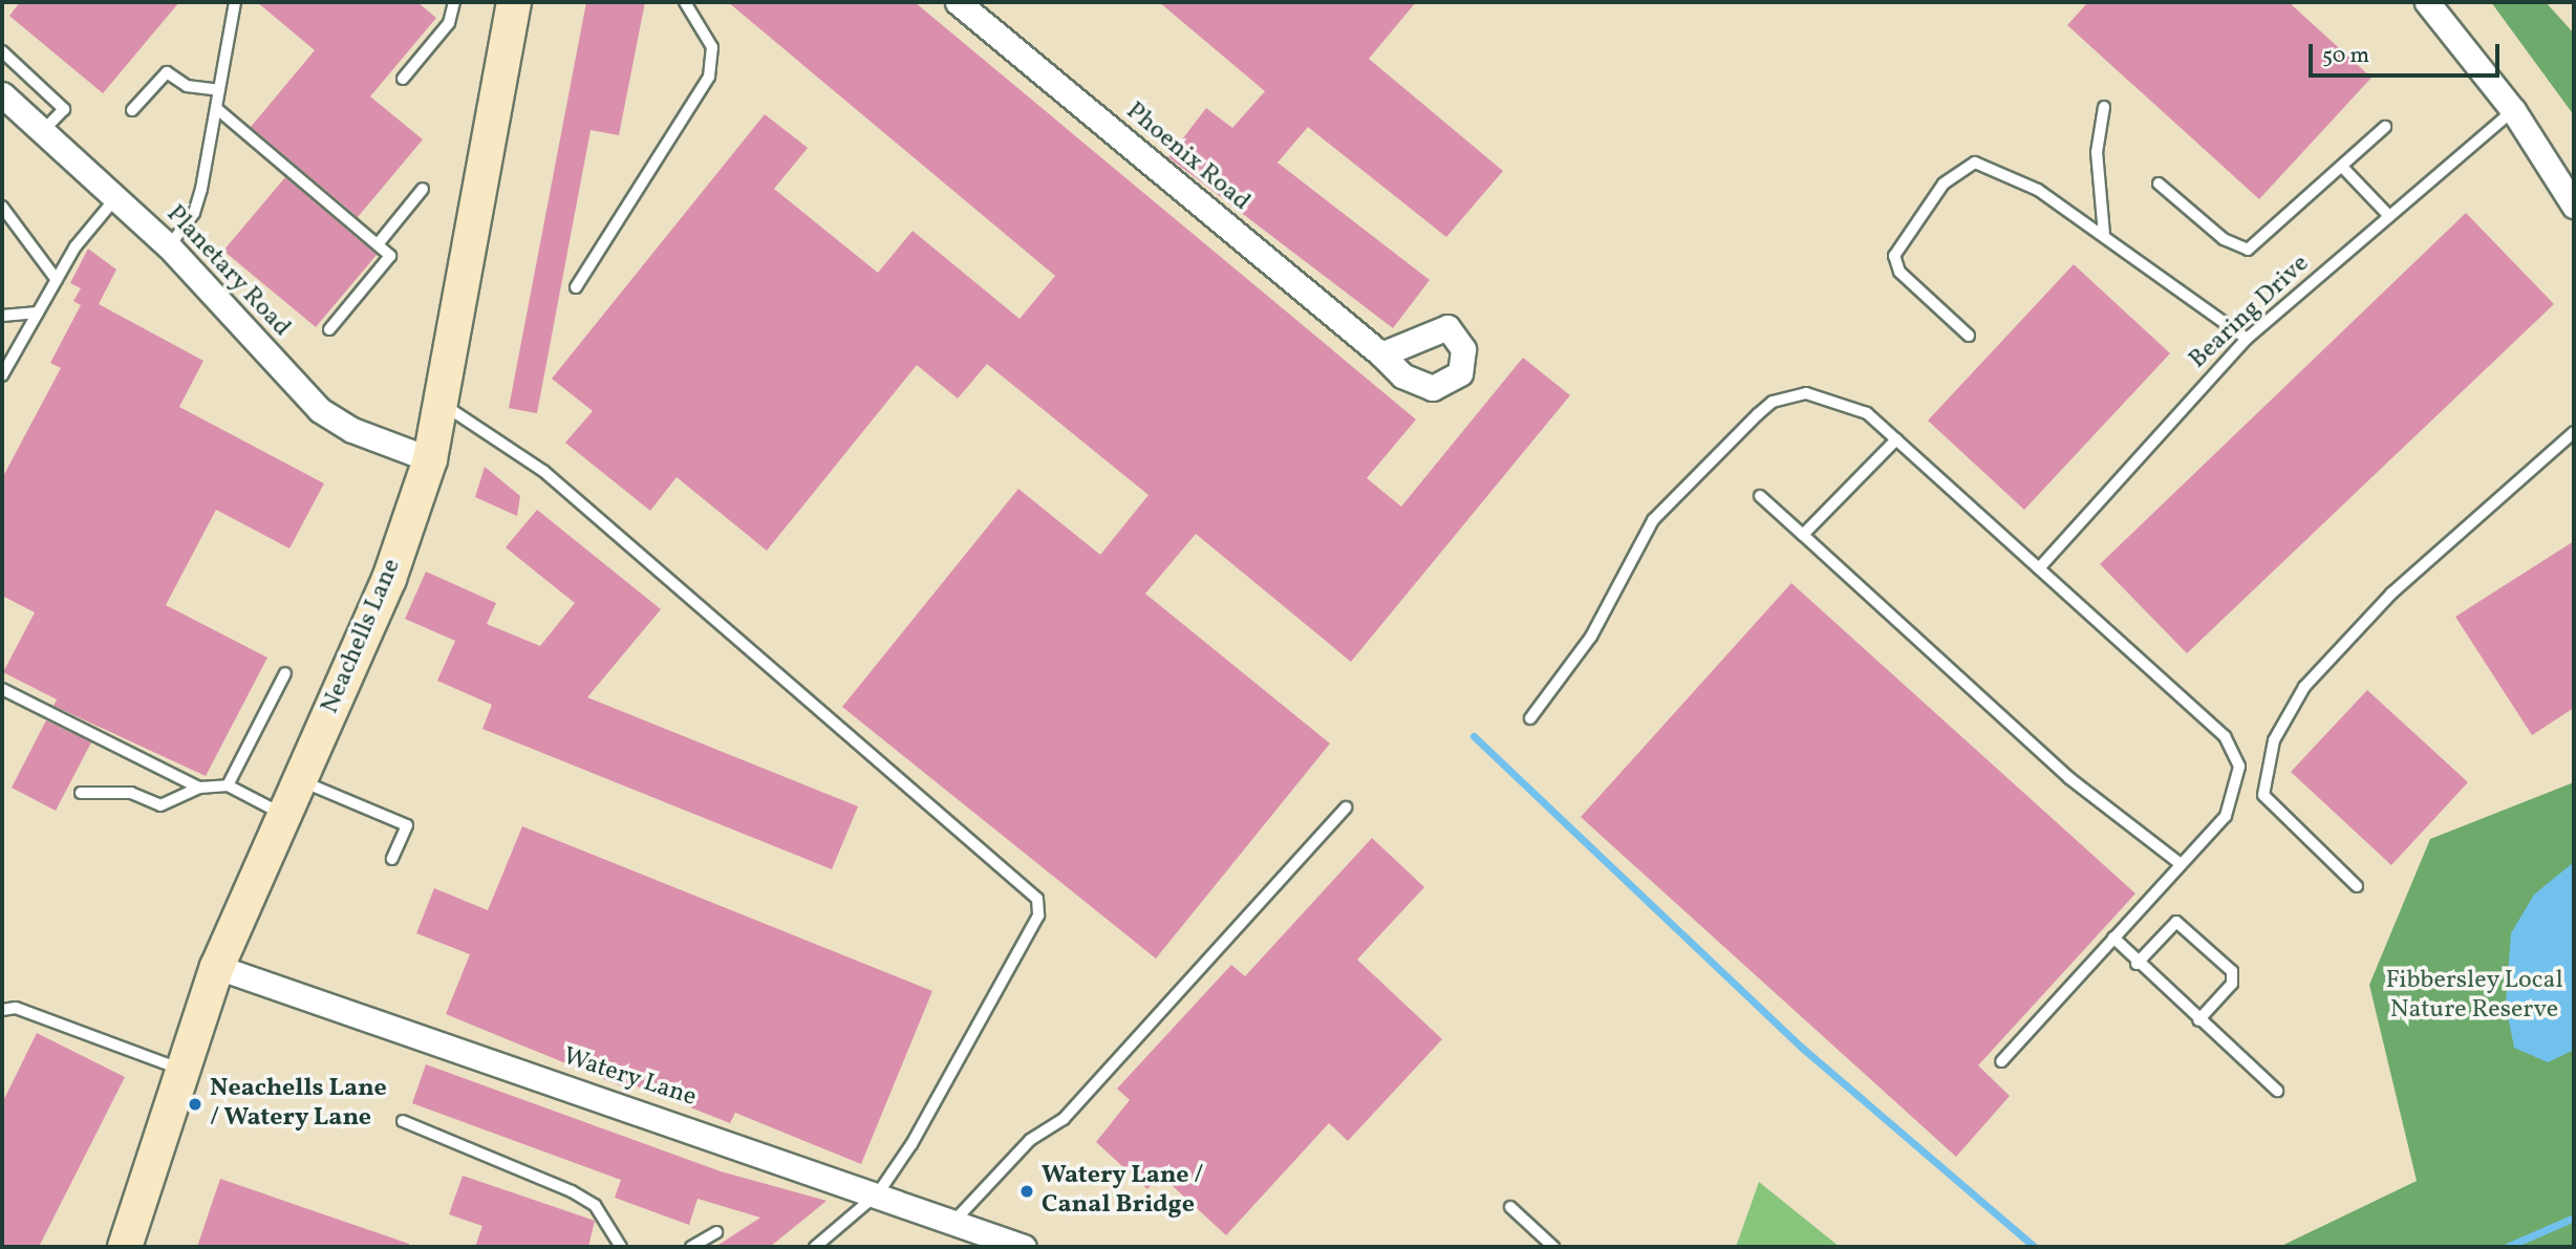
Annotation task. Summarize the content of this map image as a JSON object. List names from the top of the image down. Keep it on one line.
{"streets":{"street":["Phoenix Road","Planetary Road","Neachells Lane","Watery Lane"],"lane":["Bearing Drive"]},"crossings":[["Planetary Road","Neachells Lane"],["Neachells Lane","Watery Lane"]],"parks":["Fibbersley Local Nature Reserve"],"places":["Neachells Lane / Watery Lane","Watery Lane / Canal Bridge"],"scale_bar":"50 m"}
